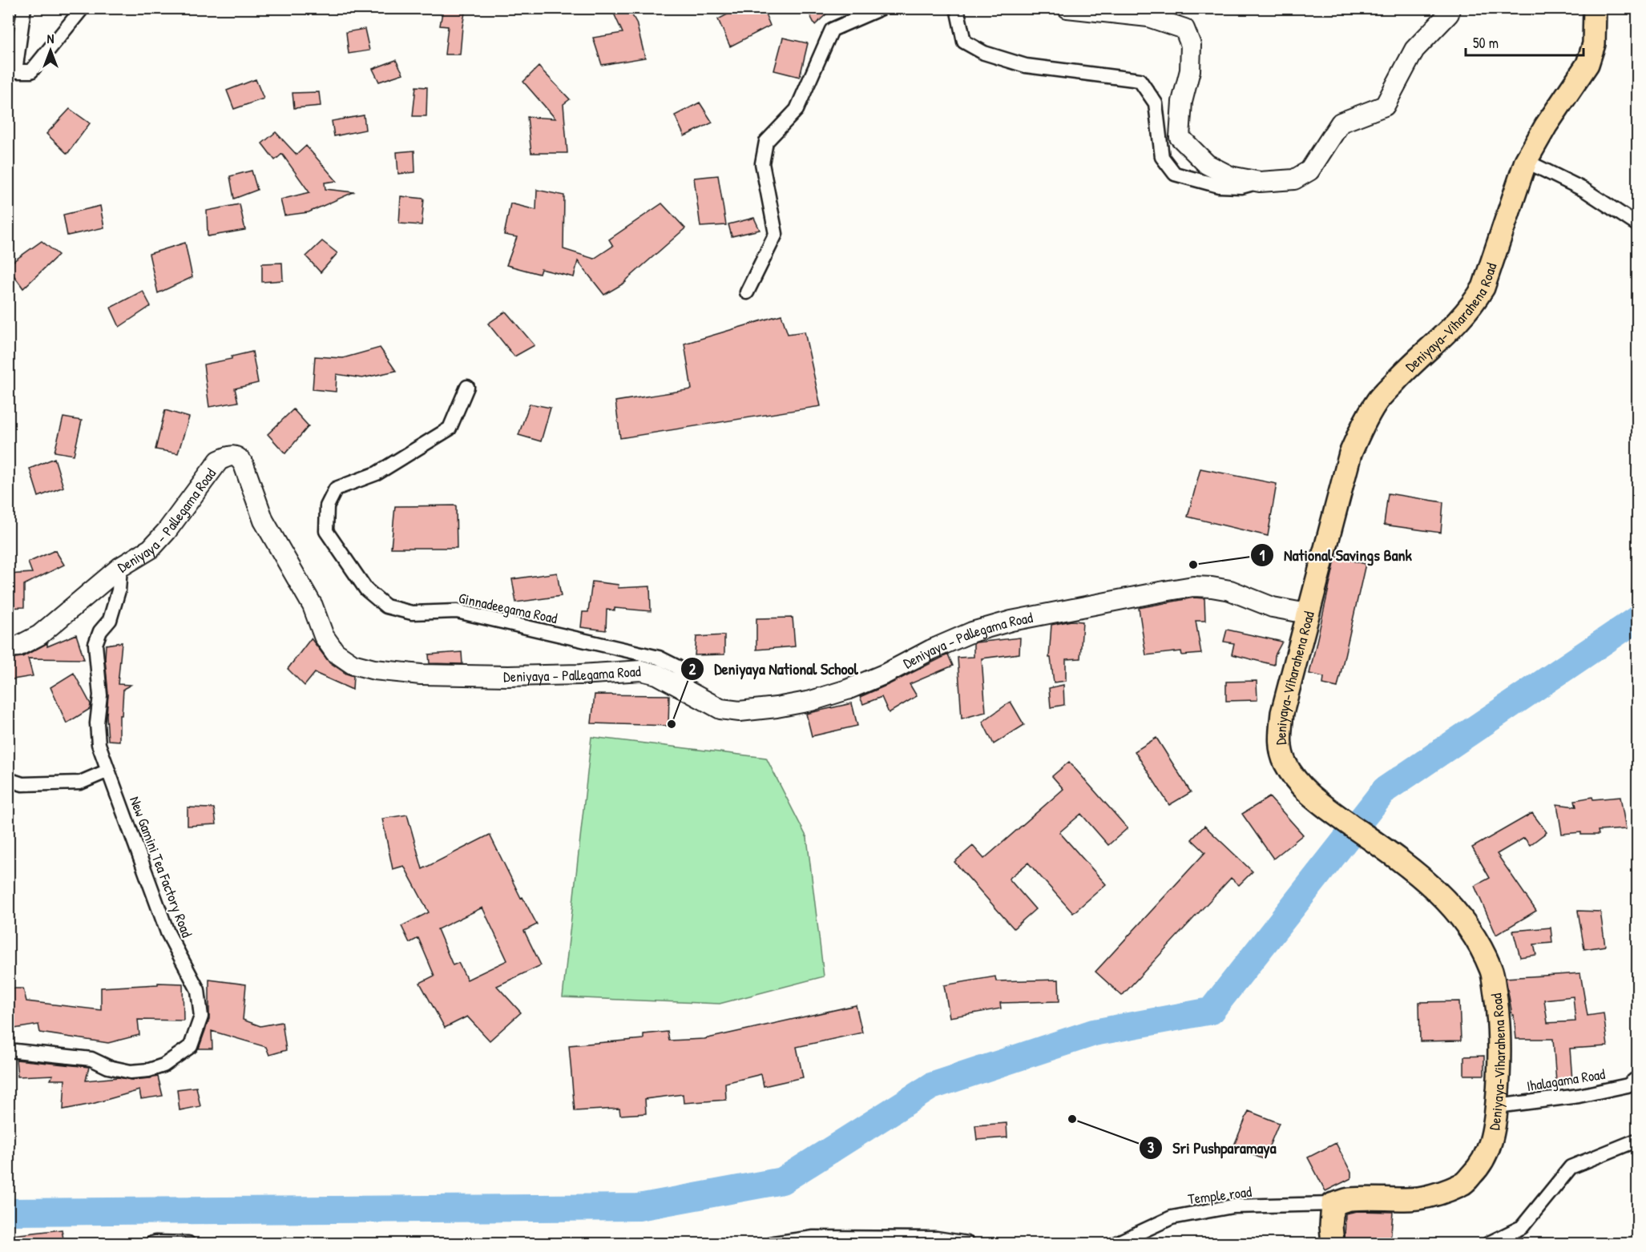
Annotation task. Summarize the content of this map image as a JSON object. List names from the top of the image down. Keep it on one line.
{"streets":{"main road":["Deniyaya-Viharahena Road","Deniyaya - Pallegama Road"],"street":["Ginnadeegama Road","New Gamini Tea Factory Road","Ihalagama Road","Temple road"]},"crossings":[["Deniyaya-Viharahena Road","Deniyaya - Pallegama Road"],["Deniyaya-Viharahena Road","Ihalagama Road"],["Deniyaya-Viharahena Road","Temple road"],["Deniyaya - Pallegama Road","Ginnadeegama Road"],["Deniyaya - Pallegama Road","New Gamini Tea Factory Road"]],"places":["National Savings Bank","Deniyaya National School","Sri Pushparamaya"],"scale_bar":"50 m","north":"top"}
